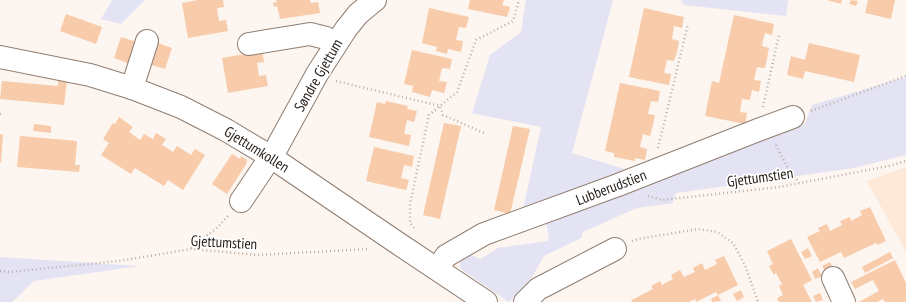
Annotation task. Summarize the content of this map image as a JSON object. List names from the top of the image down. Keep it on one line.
{"streets":{"street":["Søndre Gjettum","Gjettumkollen","Lubberudstien"],"path":["Gjettumstien"]},"crossings":[["Søndre Gjettum","Gjettumkollen"],["Gjettumkollen","Gjettumstien"],["Gjettumkollen","Lubberudstien"]]}
